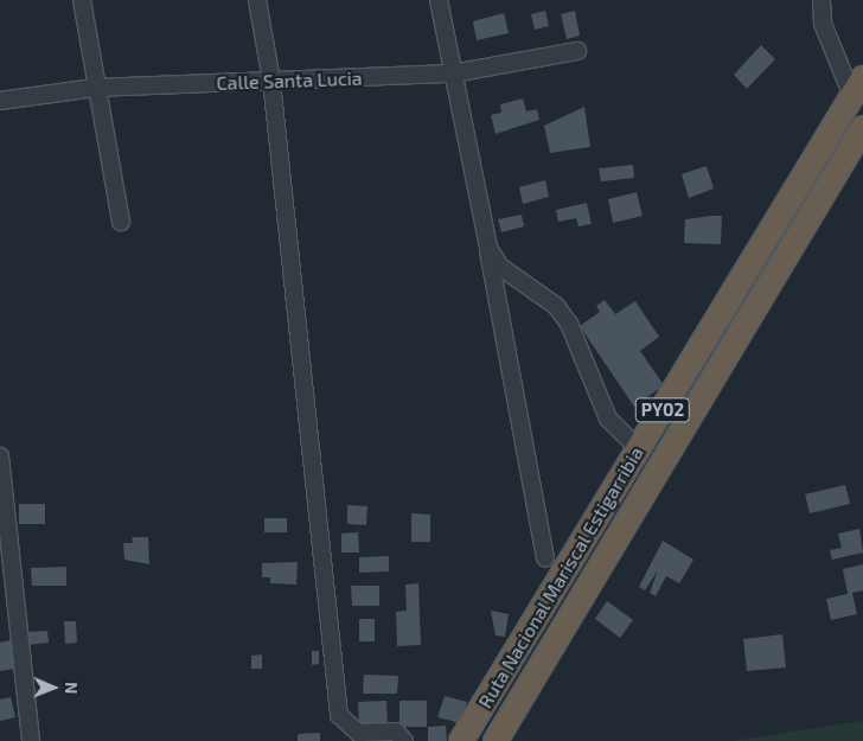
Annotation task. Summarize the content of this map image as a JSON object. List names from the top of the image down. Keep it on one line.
{"streets":{"highway":["PY02","Ruta Nacional Mariscal Estigarribia"],"street":["Calle Santa Lucia"]},"north":"right"}
